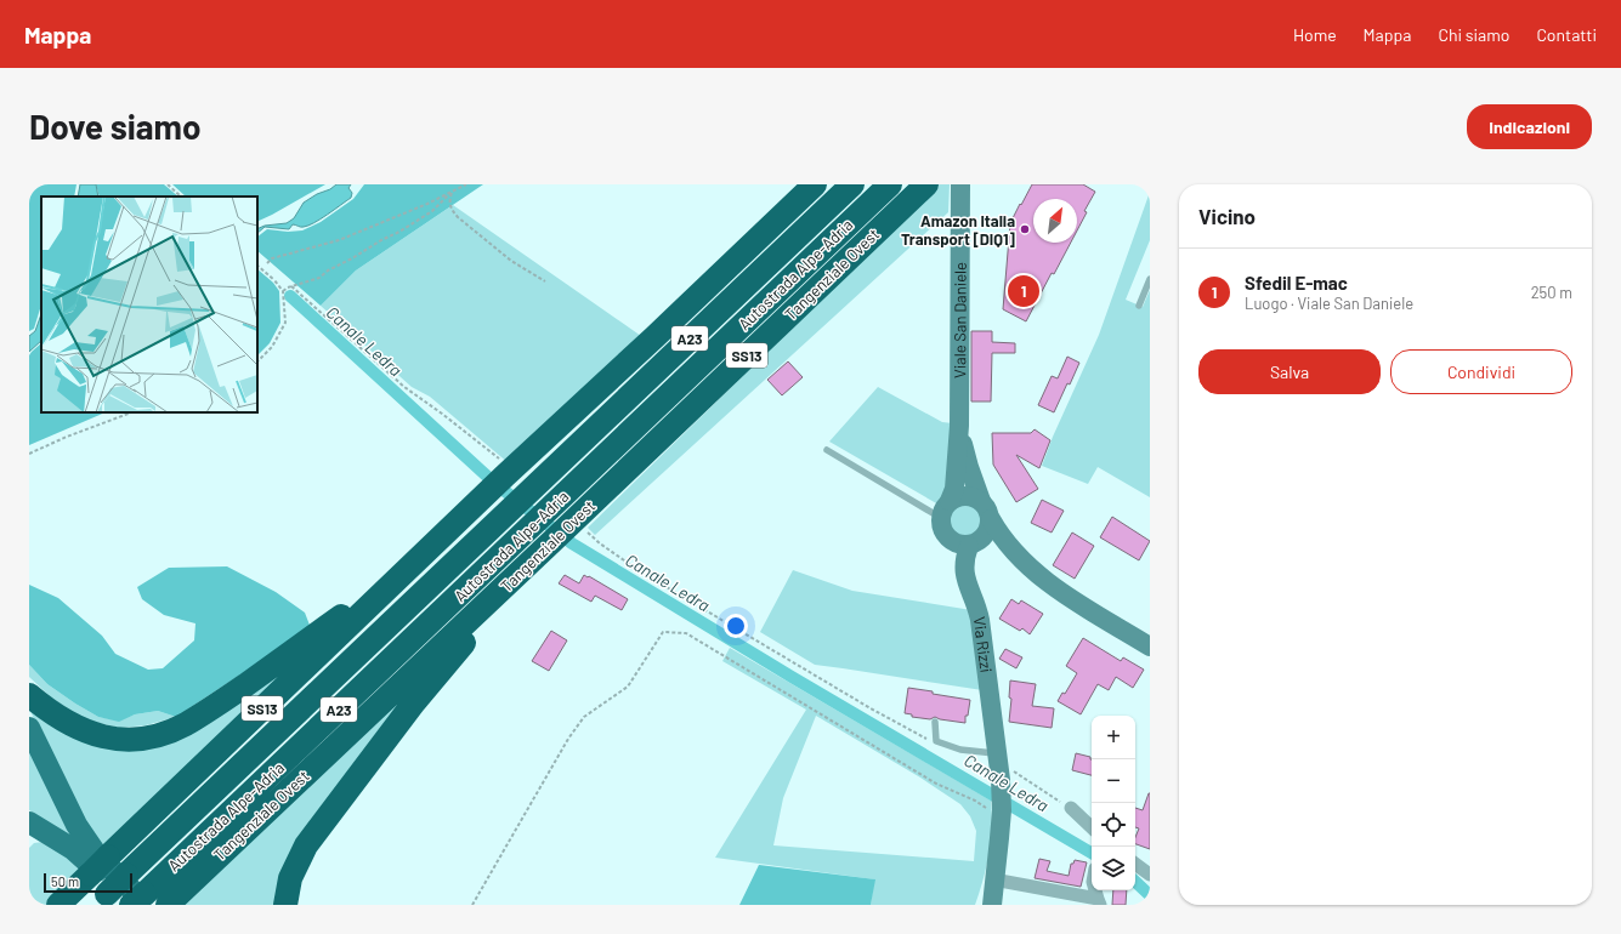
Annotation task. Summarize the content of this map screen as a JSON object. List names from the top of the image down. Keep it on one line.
{"streets":{"highway":["Autostrada Alpe-Adria","Tangenziale Ovest","A23","SS13"],"main road":["Viale San Daniele","Via Rizzi"]},"crossings":[["Viale San Daniele","Via Rizzi"]],"water":["Canale Ledra"],"places":["Amazon Italia Transport [DIQ1]"],"scale_bar":"50 m","north":"top right","page":{"header":"Mappa","nav":["Home","Mappa","Chi siamo","Contatti"],"buttons":["Indicazioni",["Salva","Condividi"]],"title":"Dove siamo","heading":"Vicino","list":[{"mark":"1","name":"Sfedil E-mac","note":"Luogo · Viale San Daniele","value":"250 m"}],"pins":"1","map_buttons":["+","−"],"scale":"50 m"}}
